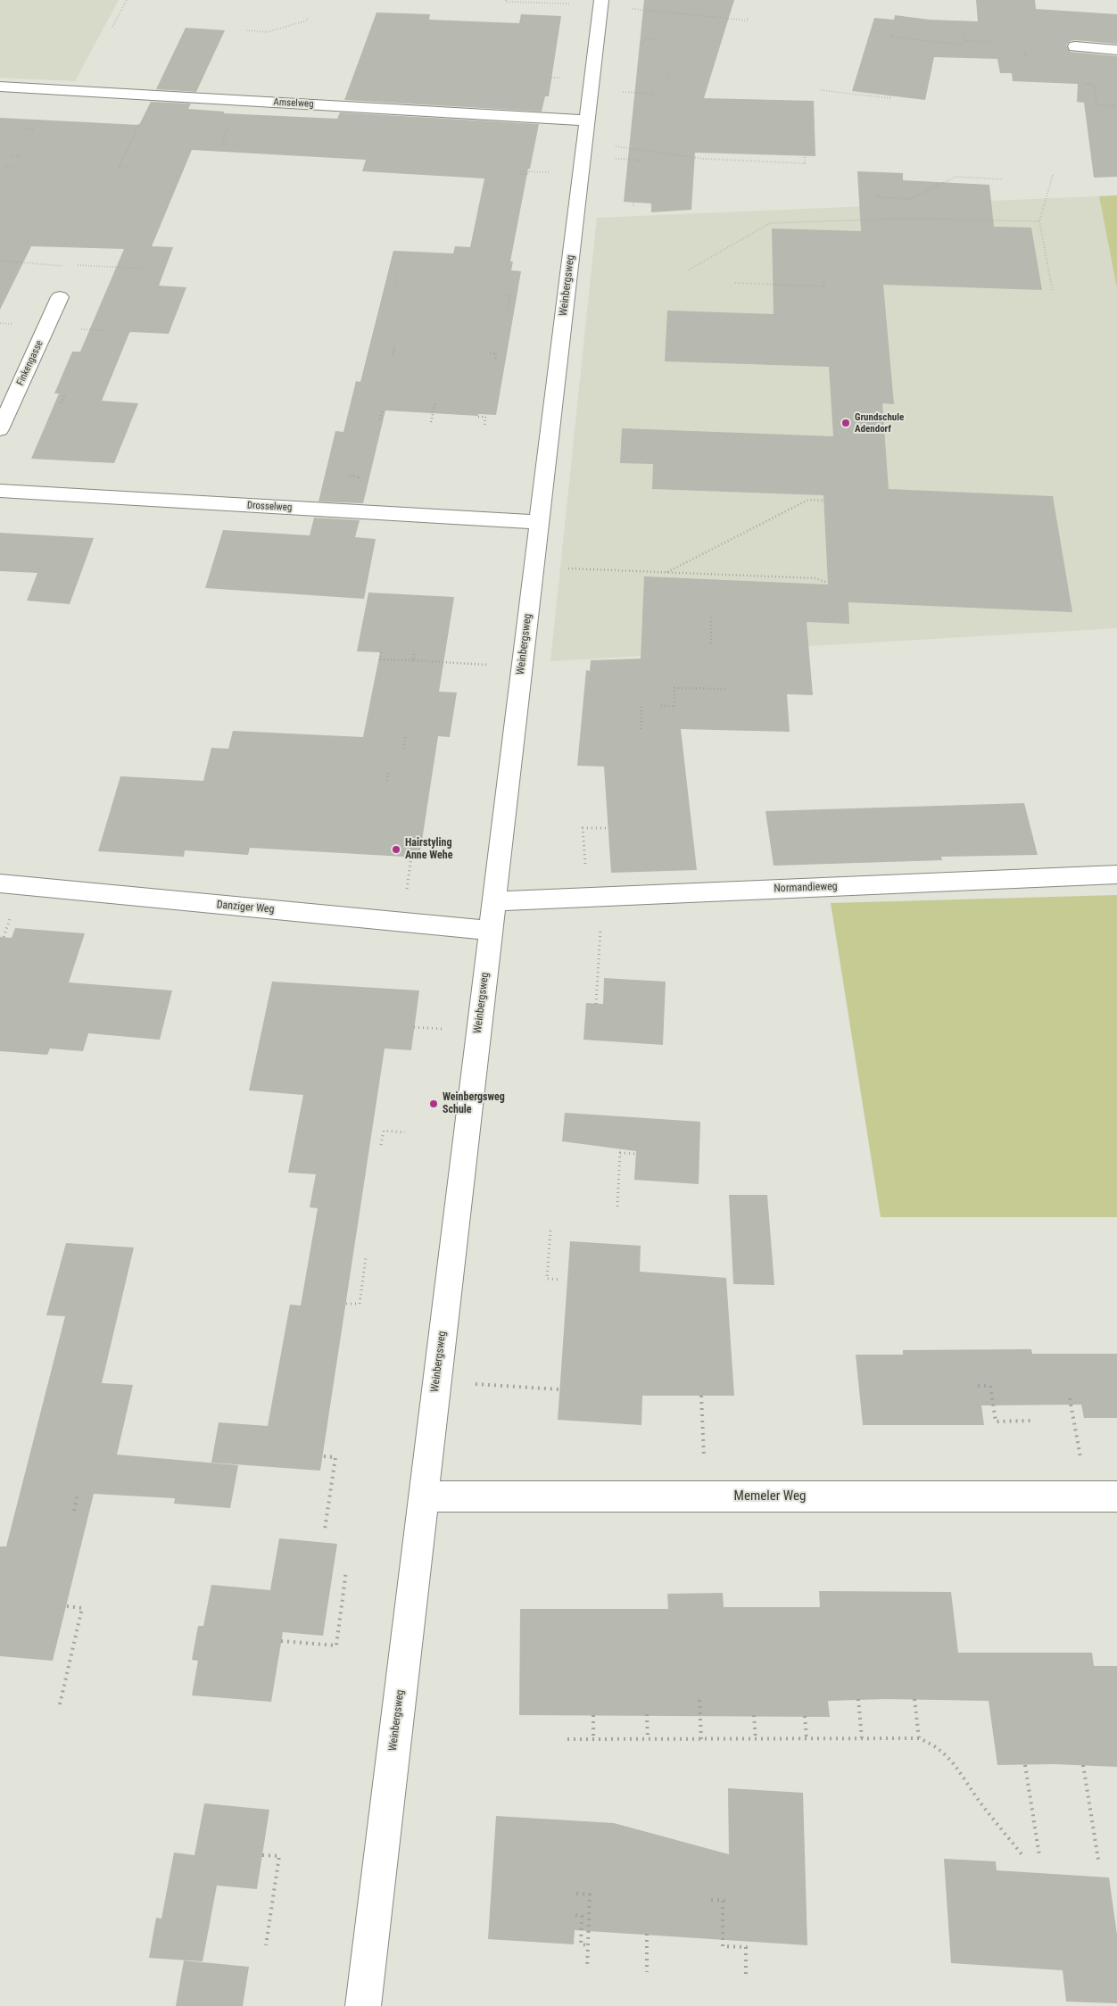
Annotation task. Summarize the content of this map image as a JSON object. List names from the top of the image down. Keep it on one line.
{"streets":{"street":["Amselweg","Weinbergsweg","Finkengasse","Drosselweg","Normandieweg","Danziger Weg","Memeler Weg"]},"crossings":[["Amselweg","Weinbergsweg"],["Weinbergsweg","Drosselweg"],["Weinbergsweg","Normandieweg"],["Weinbergsweg","Danziger Weg"],["Weinbergsweg","Memeler Weg"]],"places":["Grundschule Adendorf","Hairstyling Anne Wehe","Weinbergsweg Schule"]}
